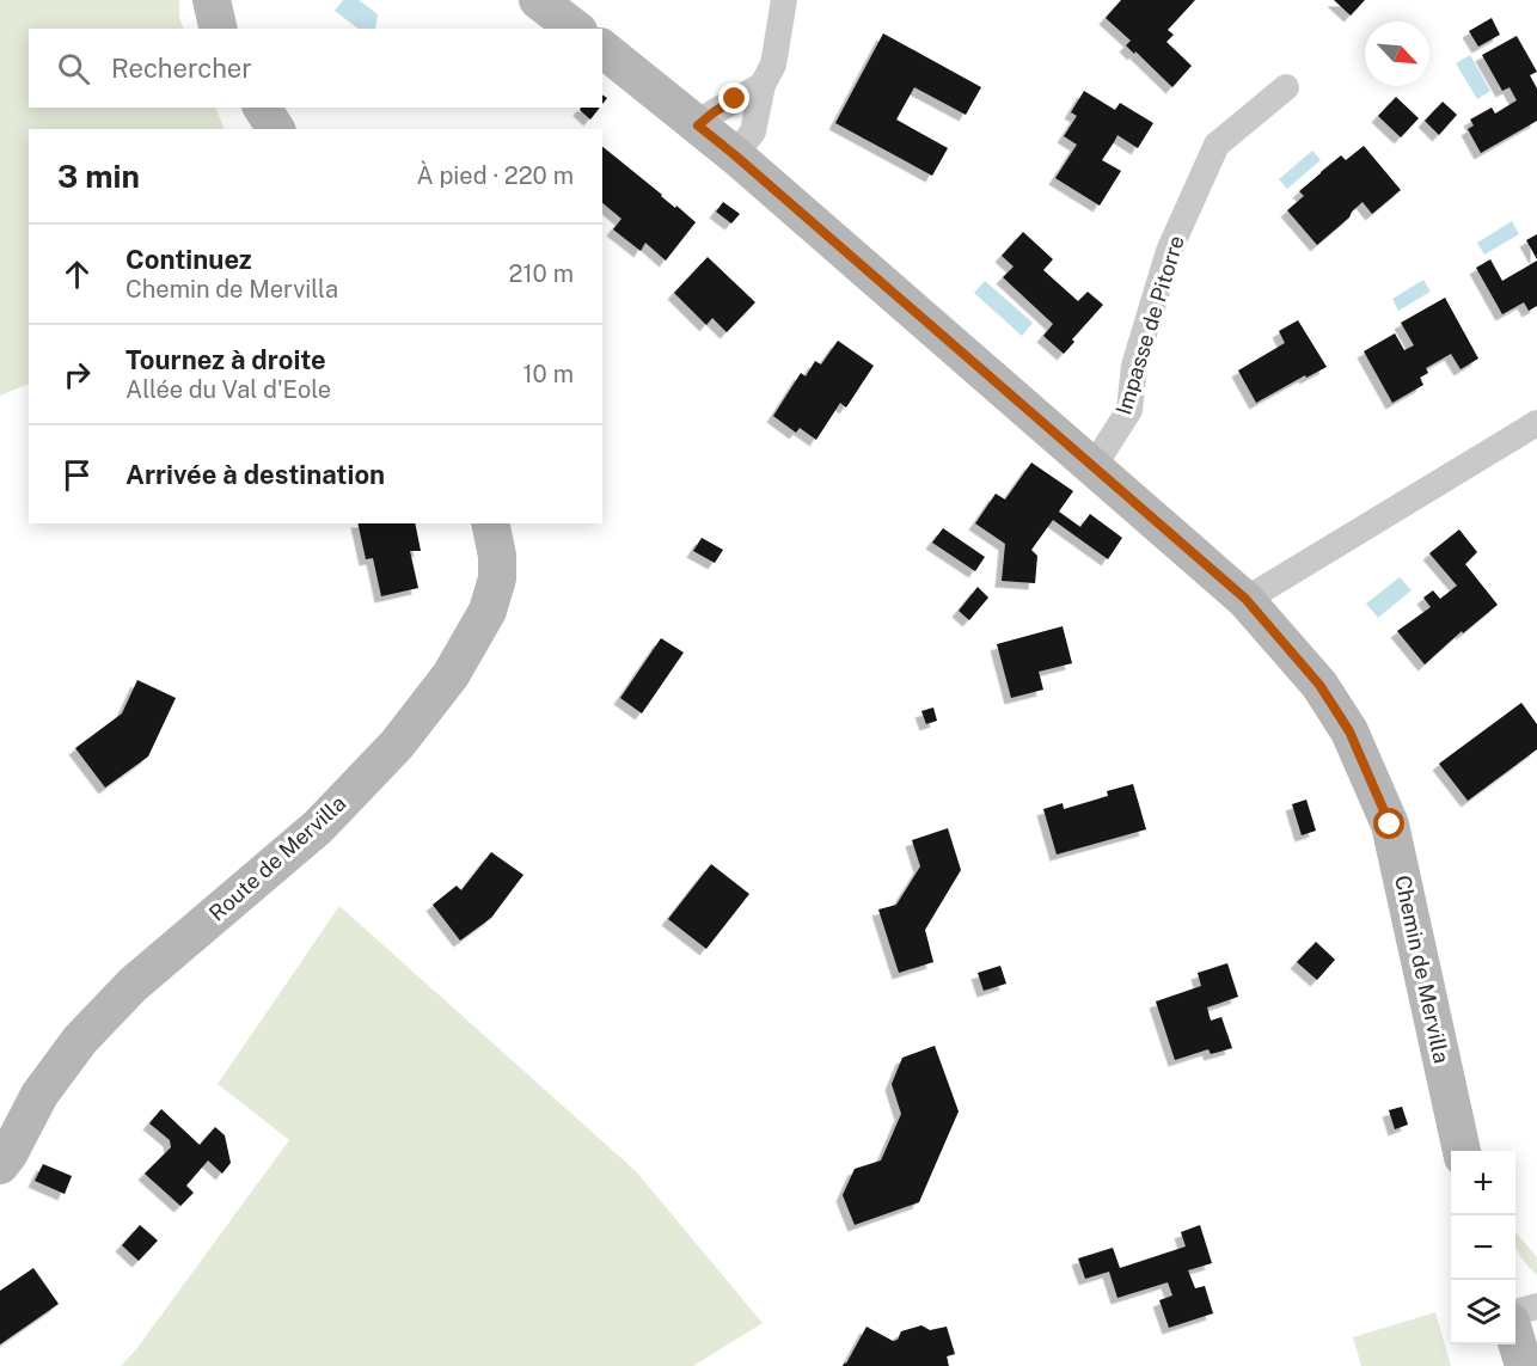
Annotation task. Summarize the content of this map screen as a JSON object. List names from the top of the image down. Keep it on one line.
{"streets":{"street":["Impasse de Pitorre","Route de Mervilla","Chemin de Mervilla"]},"crossings":[["Impasse de Pitorre","Chemin de Mervilla"]],"north":"bottom right","page":{"search":"Rechercher","heading":["3 min","À pied · 220 m"],"list":[["Continuez","Chemin de Mervilla","210 m"],["Tournez à droite","Allée du Val d'Eole","10 m"],"Arrivée à destination"],"map_buttons":["+","−"]}}
